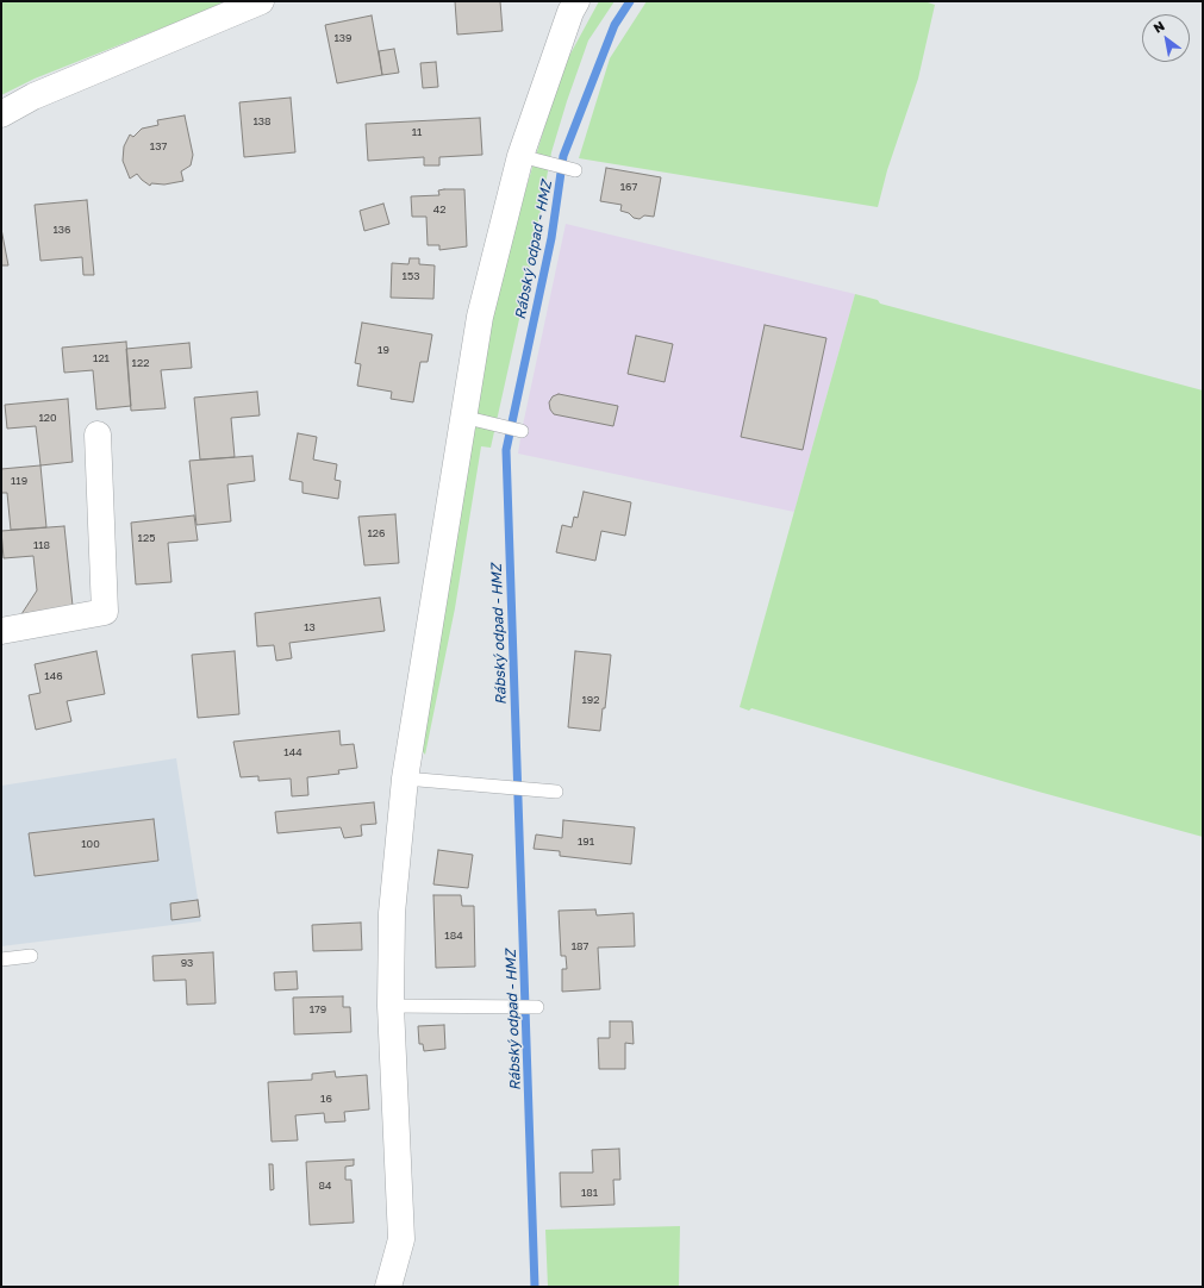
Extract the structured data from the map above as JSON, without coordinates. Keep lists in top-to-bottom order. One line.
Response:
{"water":["Rábský odpad - HMZ"],"house_numbers":["139","138","11","137","167","42","136","153","19","121","122","120","119","126","125","118","13","146","192","144","191","100","184","187","93","179","16","84","181"],"north":"top left"}
